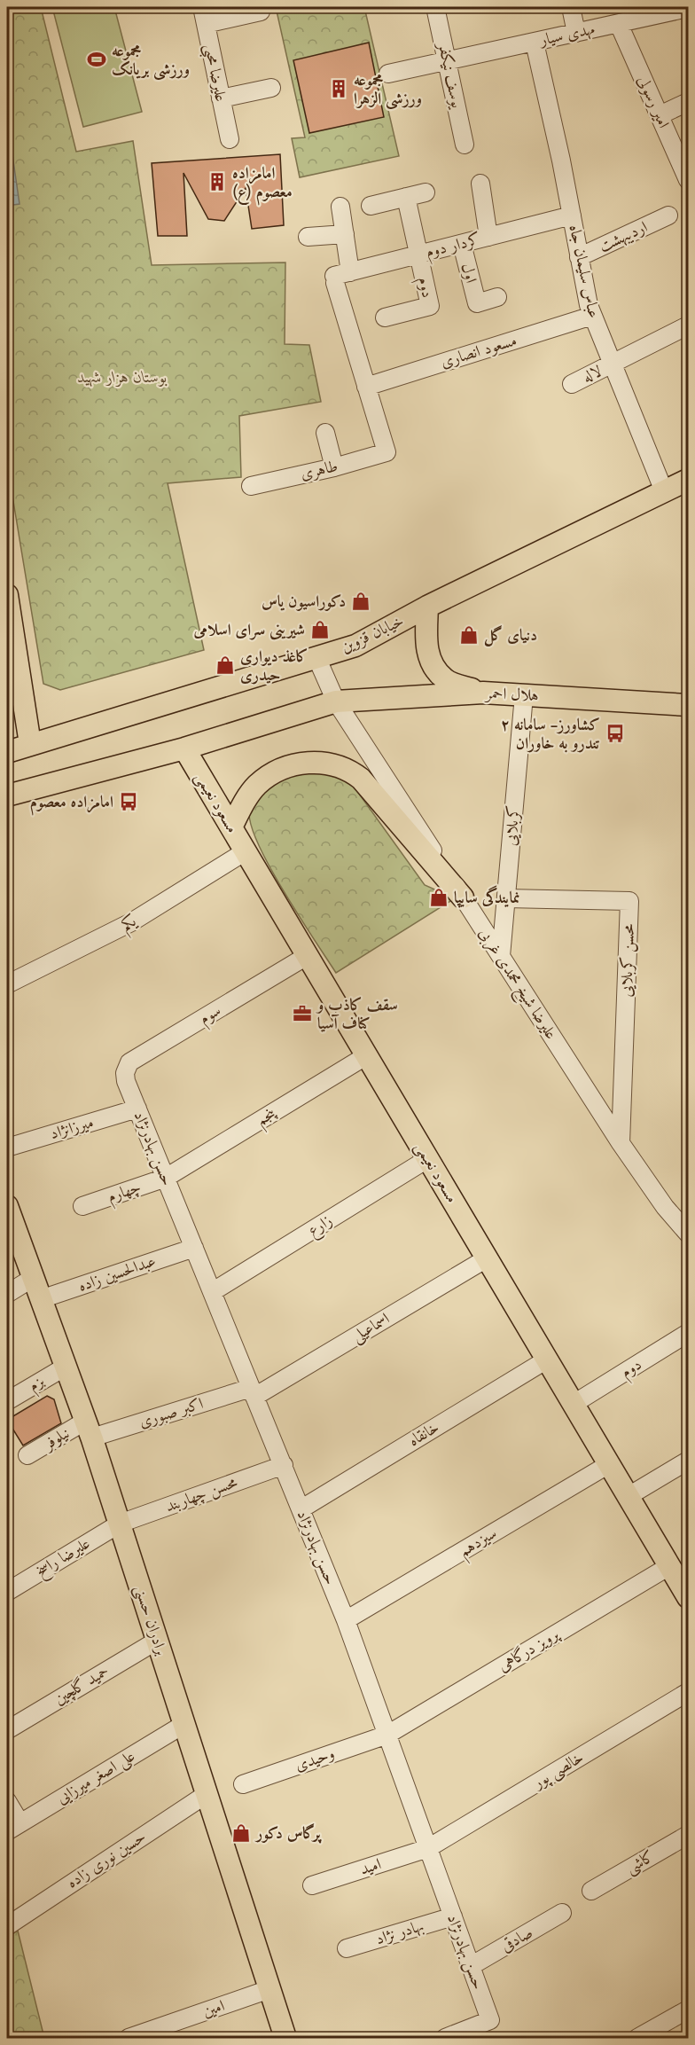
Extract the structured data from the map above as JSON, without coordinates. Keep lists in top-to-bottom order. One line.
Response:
{"streets":{"main road":["خیابان قزوین","هلال احمر","مسعود نعیمی","برادران حسنی"],"street":["مهدی سیار","علیرضا محبی","یوسف نیکفر","امیر رسولی","اردیبهشت","کردار دوم","عباس سلیمان جاه","اول","دوم","مسعود انصاری","لاله","طاهری","کربلایی","یکم","محسن کربلایی","علیرضا شیخ محمدی غربی","سوم","پنجم","ميرزانژاد","حسن بهادرنژاد","چهارم","زارع","عبدالحسین زاده","اسماعیلی","بزم","اکبر صبوری","خانقاه","نیلوفر","محسن چهاربند","سیزدهم","علیرضا راسخ","پرویز درگاهی","حمید گلچین","وحیدی","خالصی پور","علی اصغر میرزایی","حسین نوری زاده","کاشی","امید","بهادر نژاد","صادقی","امین"]},"crossings":[["مهدی سیار","یوسف نیکفر"],["مهدی سیار","امیر رسولی"],["مهدی سیار","عباس سلیمان جاه"],["اردیبهشت","عباس سلیمان جاه"],["کردار دوم","عباس سلیمان جاه"],["کردار دوم","اول"],["کردار دوم","دوم"],["عباس سلیمان جاه","مسعود انصاری"],["عباس سلیمان جاه","لاله"],["عباس سلیمان جاه","خیابان قزوین"],["دوم","مسعود نعیمی"],["مسعود انصاری","طاهری"],["خیابان قزوین","علیرضا شیخ محمدی غربی"],["هلال احمر","کربلایی"],["هلال احمر","علیرضا شیخ محمدی غربی"],["مسعود نعیمی","یکم"],["مسعود نعیمی","سوم"],["مسعود نعیمی","پنجم"],["مسعود نعیمی","زارع"],["مسعود نعیمی","اسماعیلی"],["مسعود نعیمی","خانقاه"],["مسعود نعیمی","سیزدهم"],["مسعود نعیمی","پرویز درگاهی"],["کربلایی","محسن کربلایی"],["کربلایی","علیرضا شیخ محمدی غربی"],["محسن کربلایی","علیرضا شیخ محمدی غربی"],["سوم","حسن بهادرنژاد"],["پنجم","حسن بهادرنژاد"],["پنجم","چهارم"],["ميرزانژاد","حسن بهادرنژاد"],["حسن بهادرنژاد","چهارم"],["حسن بهادرنژاد","زارع"],["حسن بهادرنژاد","عبدالحسین زاده"],["حسن بهادرنژاد","اسماعیلی"],["حسن بهادرنژاد","اکبر صبوری"],["حسن بهادرنژاد","خانقاه"],["حسن بهادرنژاد","محسن چهاربند"],["حسن بهادرنژاد","سیزدهم"],["حسن بهادرنژاد","پرویز درگاهی"],["حسن بهادرنژاد","وحیدی"],["حسن بهادرنژاد","خالصی پور"],["حسن بهادرنژاد","امید"],["حسن بهادرنژاد","بهادر نژاد"],["حسن بهادرنژاد","صادقی"],["عبدالحسین زاده","برادران حسنی"],["اسماعیلی","اکبر صبوری"],["بزم","برادران حسنی"],["اکبر صبوری","نیلوفر"],["اکبر صبوری","برادران حسنی"],["نیلوفر","برادران حسنی"],["محسن چهاربند","علیرضا راسخ"],["محسن چهاربند","برادران حسنی"],["علیرضا راسخ","برادران حسنی"],["برادران حسنی","حمید گلچین"],["برادران حسنی","علی اصغر میرزایی"],["برادران حسنی","حسین نوری زاده"],["برادران حسنی","امین"],["پرویز درگاهی","وحیدی"],["خالصی پور","امید"]],"parks":["بوستان هزار شهید"],"places":{"sports":["مجموعه ورزشی بریانک"],"building":["مجموعه ورزشی الزهرا","امامزاده معصوم (ع)"],"shop":["دکوراسیون یاس","شیرینی سرای اسلامی","دنیای گل","کاغذ دیواری حیدری","نمایندگی سایپا","پرگاس دکور"],"bus stop":["کشاورز- سامانه ۲ تندرو به خاوران","امامزاده معصوم"],"office":["سقف کاذب و کناف آسیا"]}}
